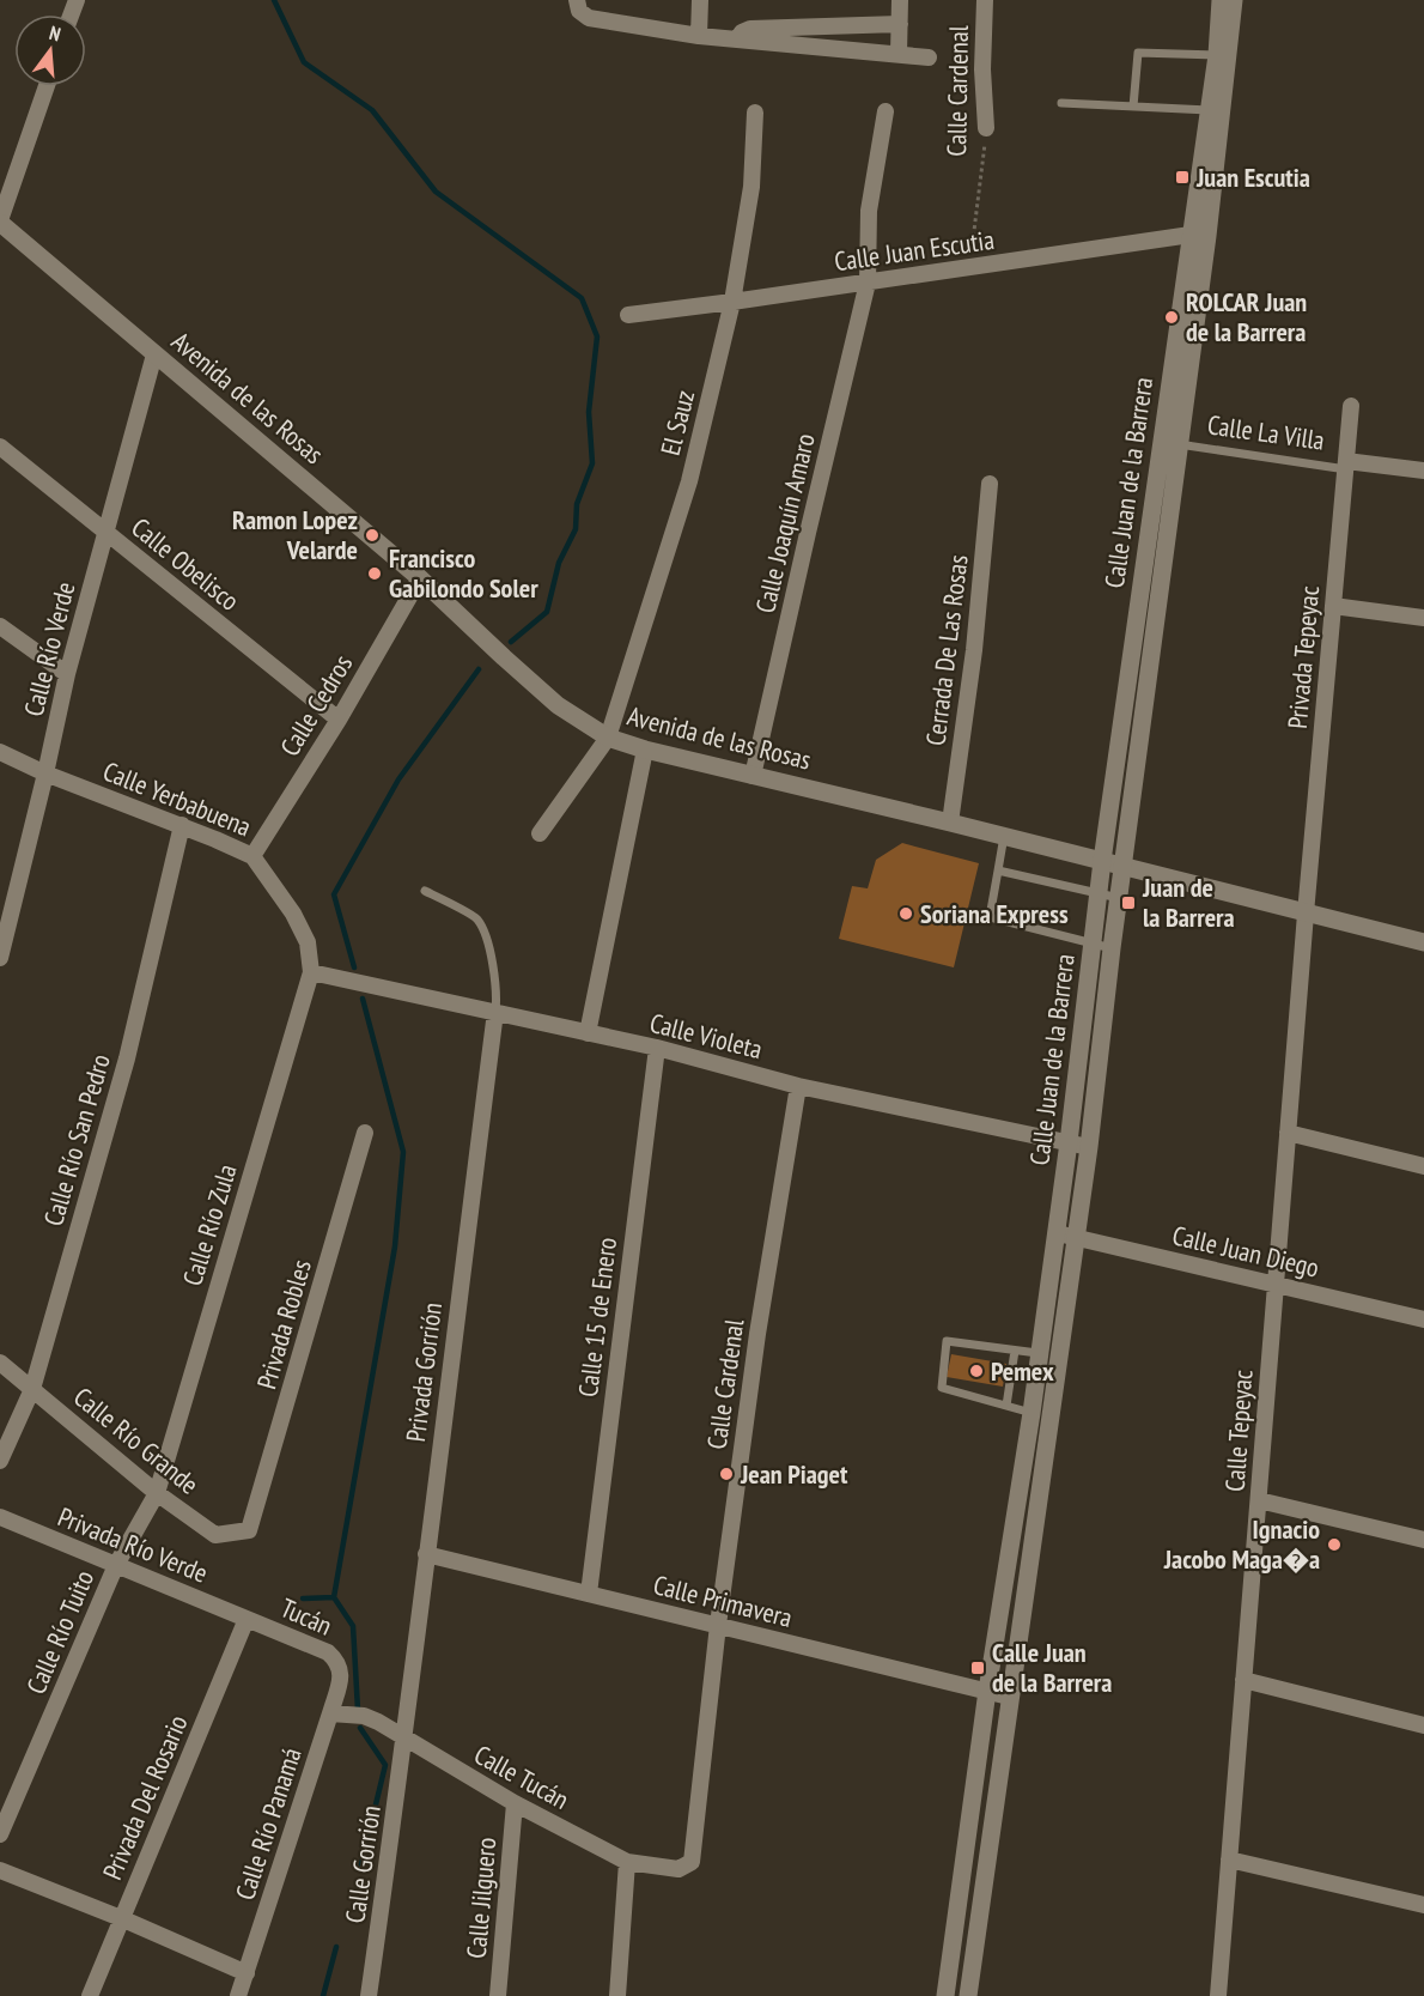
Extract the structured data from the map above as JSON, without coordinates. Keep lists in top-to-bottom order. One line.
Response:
{"streets":{"main road":["Avenida de las Rosas","Calle Juan de la Barrera"],"street":["Calle Cardenal","Calle Juan Escutia","El Sauz","Calle La Villa","Calle Joaquín Amaro","Calle Obelisco","Calle Río Verde","Cerrada De Las Rosas","Privada Tepeyac","Calle Cedros","Calle Yerbabuena","Calle Violeta","Calle Río San Pedro","Calle Río Zula","Calle Juan Diego","Calle 15 de Enero","Privada Robles","Privada Gorrión","Calle Tepeyac","Calle Río Grande","Privada Río Verde","Calle Primavera","Tucán","Calle Río Tuito","Calle Tucán","Privada Del Rosario","Calle Río Panamá","Calle Gorrión","Calle Jilguero"]},"crossings":[["Calle Cardenal","Calle Juan Escutia"],["Calle Cardenal","Calle Violeta"],["Calle Cardenal","Calle Primavera"],["Calle Cardenal","Calle Tucán"],["Calle Juan Escutia","El Sauz"],["Calle Juan Escutia","Calle Juan de la Barrera"],["Calle Juan Escutia","Calle Joaquín Amaro"],["Avenida de las Rosas","El Sauz"],["Avenida de las Rosas","Calle Juan de la Barrera"],["Avenida de las Rosas","Calle Joaquín Amaro"],["Avenida de las Rosas","Calle Río Verde"],["Avenida de las Rosas","Cerrada De Las Rosas"],["Avenida de las Rosas","Privada Tepeyac"],["Avenida de las Rosas","Calle Cedros"],["Avenida de las Rosas","Calle Tepeyac"],["Calle La Villa","Calle Juan de la Barrera"],["Calle La Villa","Privada Tepeyac"],["Calle Juan de la Barrera","Calle Violeta"],["Calle Juan de la Barrera","Calle Juan Diego"],["Calle Juan de la Barrera","Calle Primavera"],["Calle Obelisco","Calle Río Verde"],["Calle Obelisco","Calle Cedros"],["Calle Río Verde","Calle Yerbabuena"],["Privada Tepeyac","Calle Tepeyac"],["Calle Cedros","Calle Yerbabuena"],["Calle Yerbabuena","Calle Violeta"],["Calle Yerbabuena","Calle Río San Pedro"],["Calle Yerbabuena","Calle Río Zula"],["Calle Violeta","Calle Río Zula"],["Calle Violeta","Calle 15 de Enero"],["Calle Violeta","Privada Gorrión"],["Calle Río San Pedro","Calle Río Grande"],["Calle Río Zula","Calle Río Grande"],["Calle Río Zula","Calle Río Tuito"],["Calle Juan Diego","Calle Tepeyac"],["Calle 15 de Enero","Calle Primavera"],["Privada Robles","Calle Río Grande"],["Privada Gorrión","Calle Primavera"],["Privada Gorrión","Calle Tucán"],["Privada Gorrión","Calle Gorrión"],["Calle Río Grande","Calle Río Tuito"],["Privada Río Verde","Tucán"],["Privada Río Verde","Calle Río Tuito"],["Privada Río Verde","Privada Del Rosario"],["Tucán","Privada Del Rosario"],["Tucán","Calle Río Panamá"],["Calle Tucán","Calle Río Panamá"],["Calle Tucán","Calle Gorrión"],["Calle Tucán","Calle Jilguero"]],"places":{"transit":["Juan Escutia","Juan de la Barrera","Calle Juan de la Barrera"],"other":["ROLCAR Juan de la Barrera","Ramon Lopez Velarde","Francisco Gabilondo Soler","Soriana Express","Pemex","Jean Piaget","Ignacio Jacobo Maga�a"]},"north":"top"}
